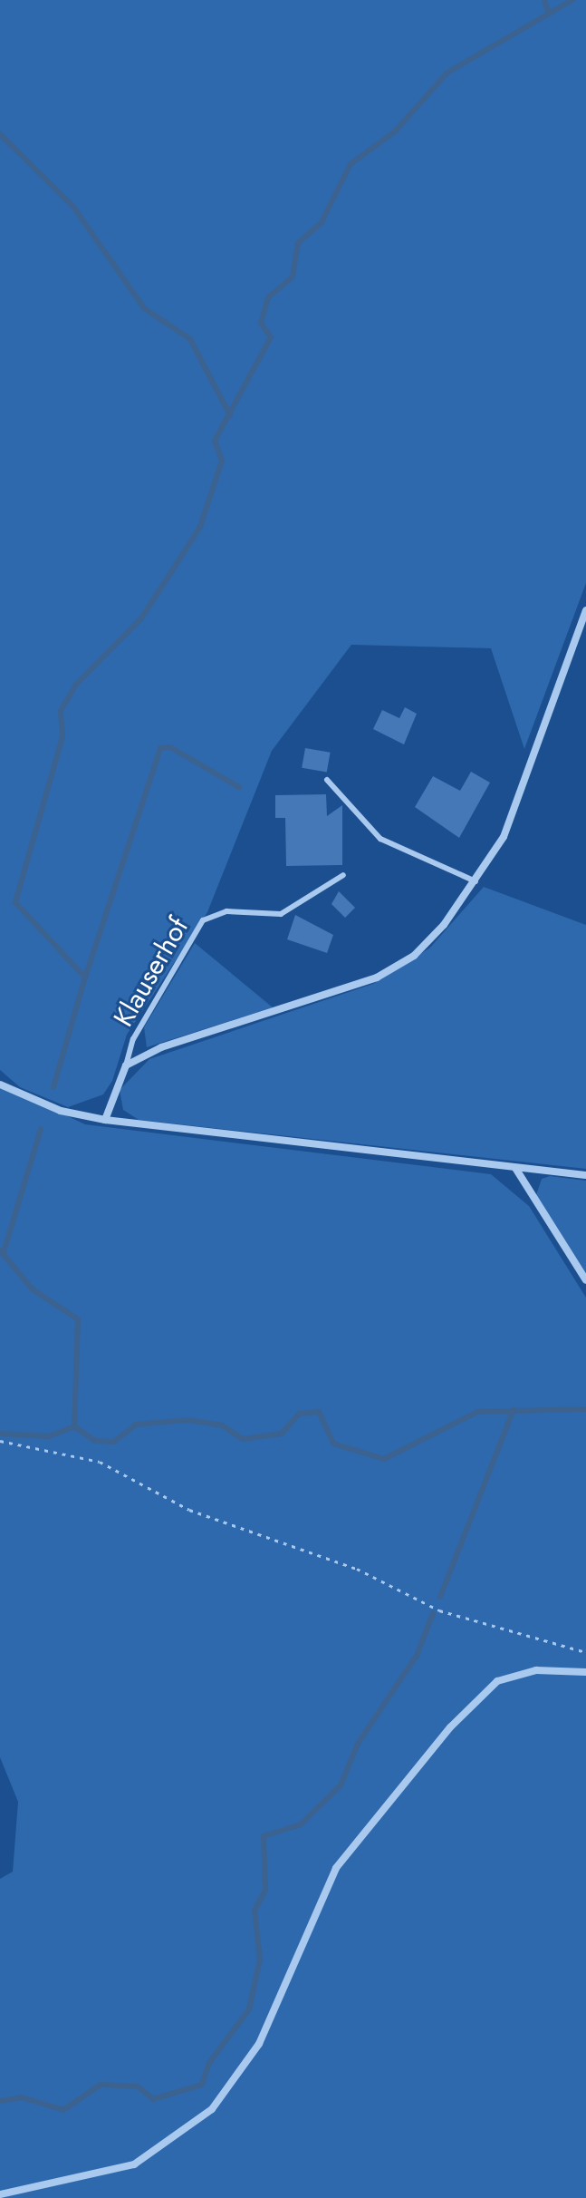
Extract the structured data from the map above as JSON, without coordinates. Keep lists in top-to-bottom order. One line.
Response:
{"streets":{"lane":["Klauserhof"]}}
